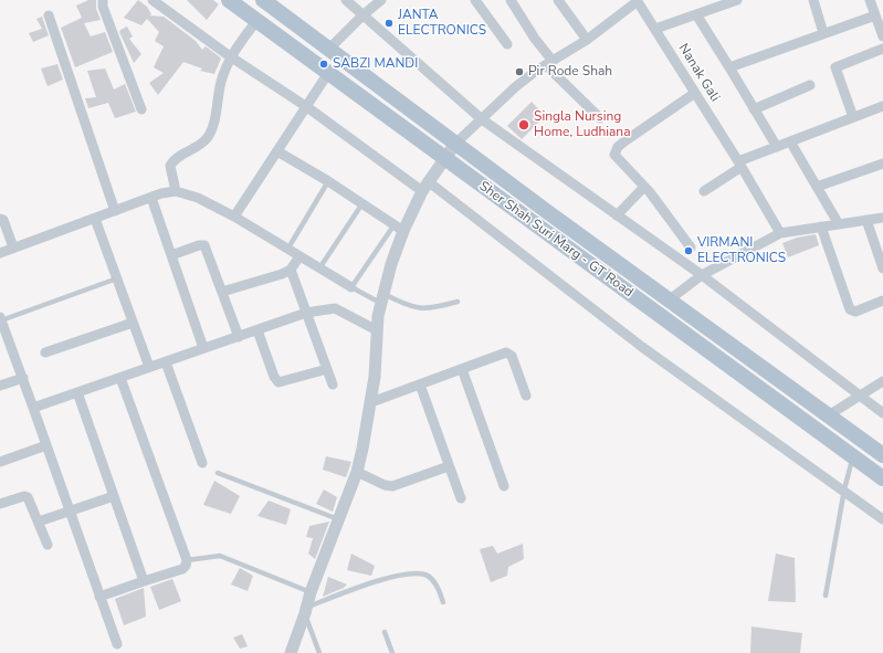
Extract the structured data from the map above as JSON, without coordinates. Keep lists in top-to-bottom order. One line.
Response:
{"streets":{"main road":["Sher Shah Suri Marg - GT Road"],"street":["Nanak Gali"]},"places":["JANTA ELECTRONICS","SABZI MANDI","Pir Rode Shah","Singla Nursing Home, Ludhiana","VIRMANI ELECTRONICS"]}
